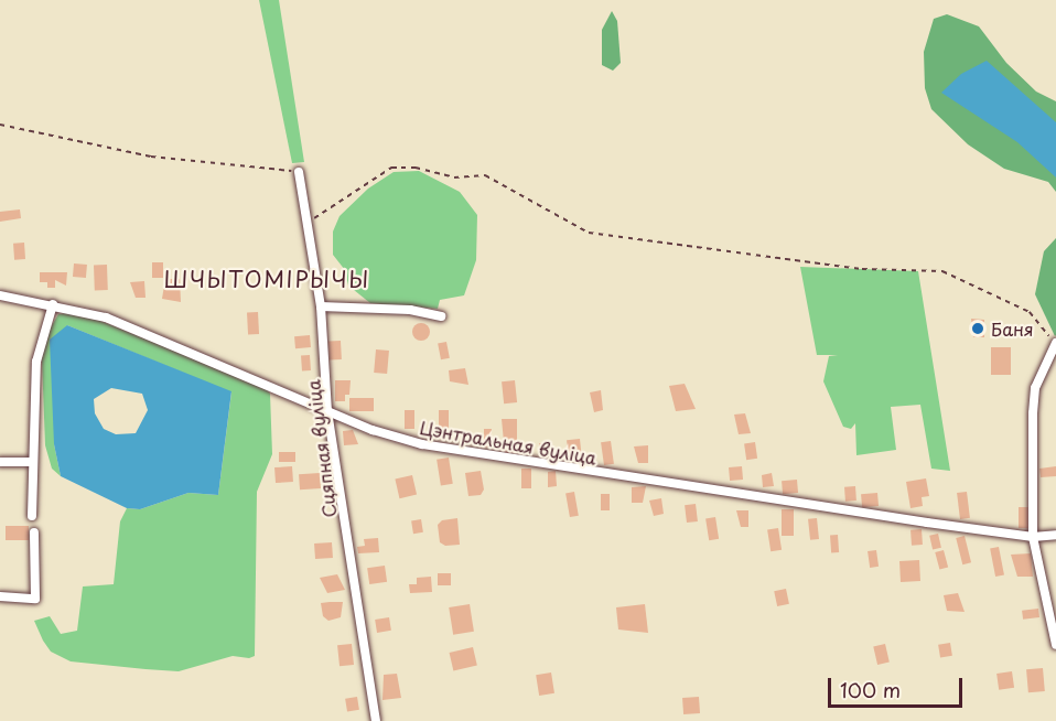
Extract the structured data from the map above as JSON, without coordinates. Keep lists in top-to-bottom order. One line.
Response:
{"streets":{"street":["Цэнтральная вуліца","Сцяпная вуліца"]},"crossings":[["Цэнтральная вуліца","Сцяпная вуліца"]],"districts":["ШЧЫТОМІРЫЧЫ"],"places":["Баня"],"scale_bar":"100 m"}
